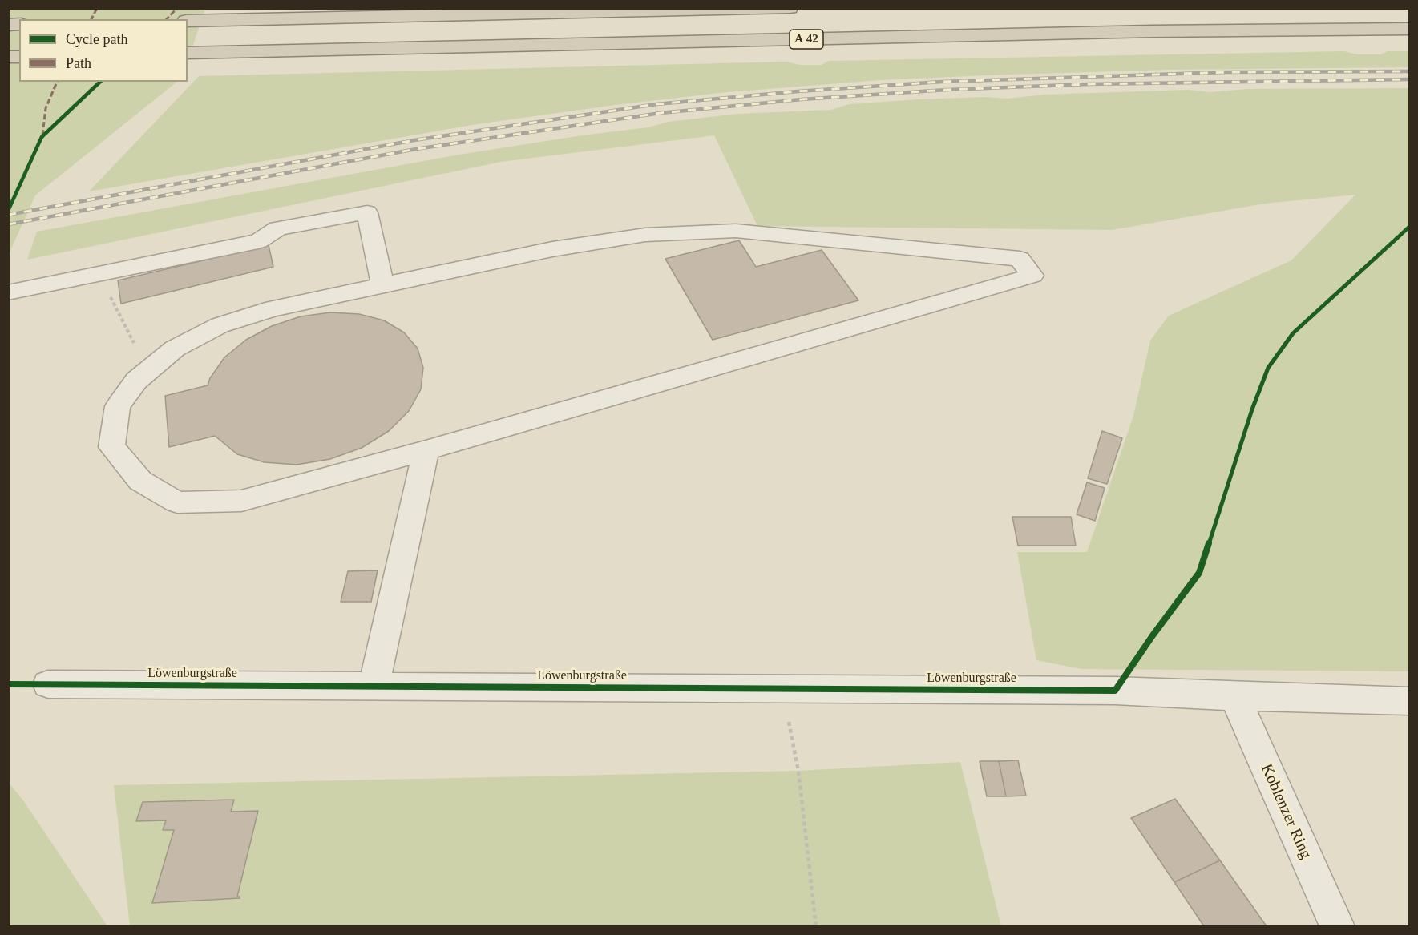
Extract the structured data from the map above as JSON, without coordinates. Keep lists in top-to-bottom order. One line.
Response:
{"streets":{"highway":["A 42"],"street":["Löwenburgstraße","Koblenzer Ring"]},"crossings":[["Löwenburgstraße","Koblenzer Ring"]],"legend":["Cycle path","Path"]}
